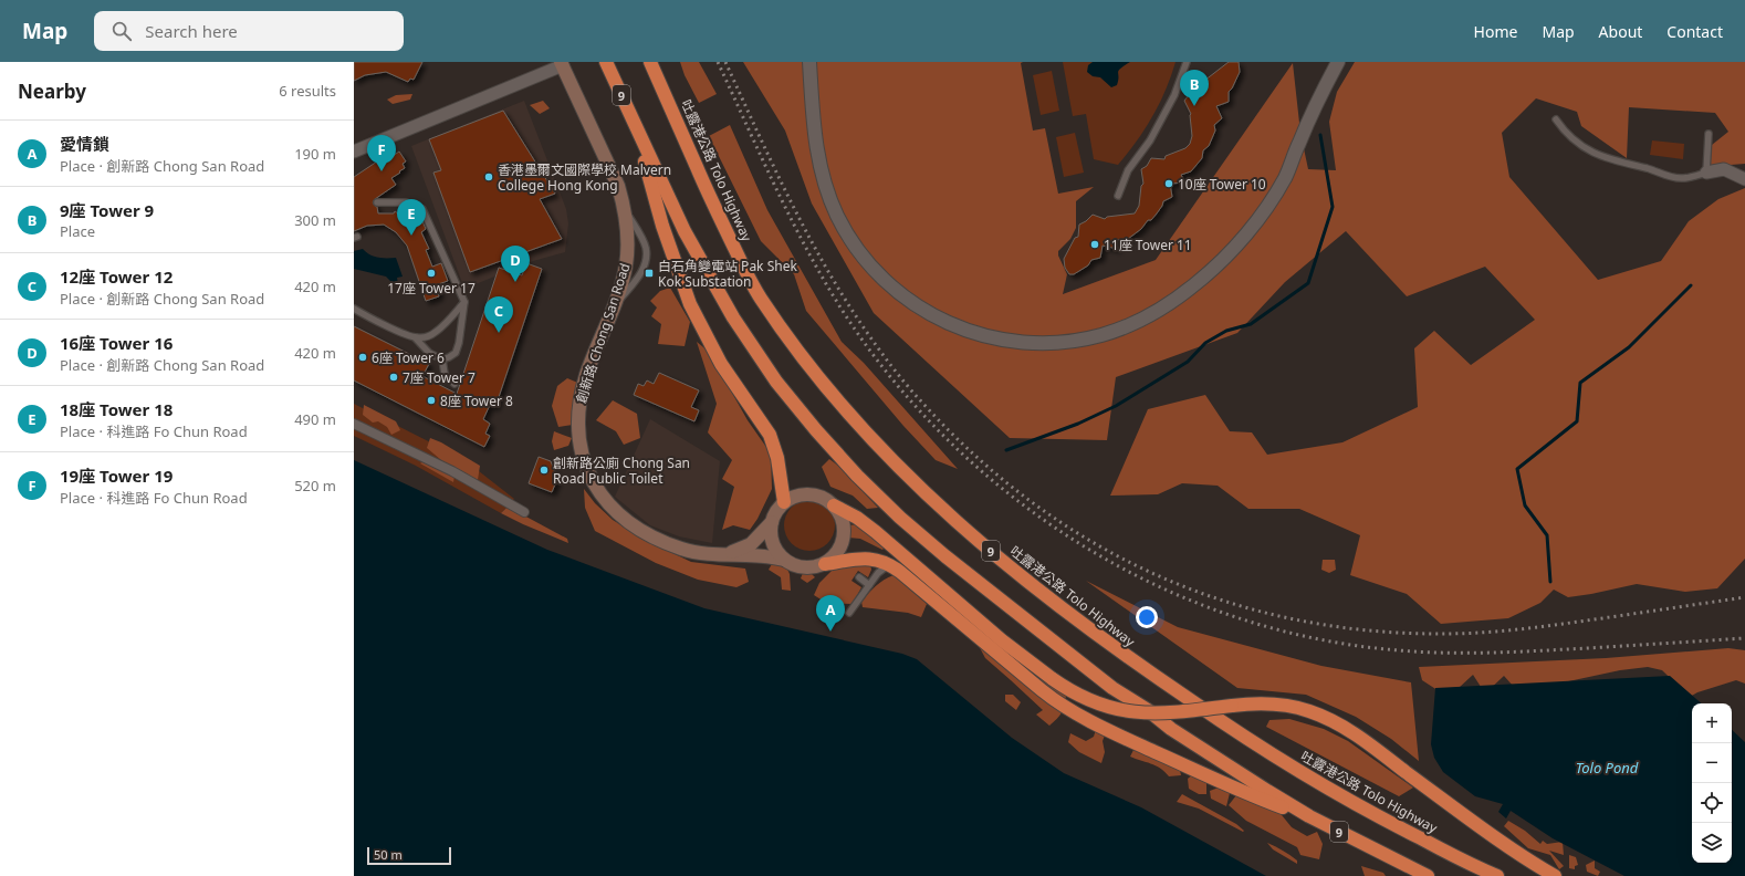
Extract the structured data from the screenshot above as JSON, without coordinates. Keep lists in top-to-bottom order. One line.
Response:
{"streets":{"highway":["9","吐露港公路 Tolo Highway"],"main road":["創新路 Chong San Road"]},"water":["Tolo Pond"],"places":{"other":["香港墨爾文國際學校 Malvern College Hong Kong","10座 Tower 10","11座 Tower 11","17座 Tower 17","6座 Tower 6","7座 Tower 7","8座 Tower 8","創新路公廁 Chong San Road Public Toilet"],"transit":["白石角變電站 Pak Shek Kok Substation"]},"scale_bar":"50 m","page":{"header":"Map","search":"Search here","nav":["Home","Map","About","Contact"],"heading":["Nearby","6 results"],"pins":["B","F","E","D","C","A"],"list":[{"mark":"A","name":"愛情鎖","note":"Place · 創新路 Chong San Road","value":"190 m"},{"mark":"B","name":"9座 Tower 9","note":"Place","value":"300 m"},{"mark":"C","name":"12座 Tower 12","note":"Place · 創新路 Chong San Road","value":"420 m"},{"mark":"D","name":"16座 Tower 16","note":"Place · 創新路 Chong San Road","value":"420 m"},{"mark":"E","name":"18座 Tower 18","note":"Place · 科進路 Fo Chun Road","value":"490 m"},{"mark":"F","name":"19座 Tower 19","note":"Place · 科進路 Fo Chun Road","value":"520 m"}],"map_buttons":["+","−"],"scale":"50 m"}}
